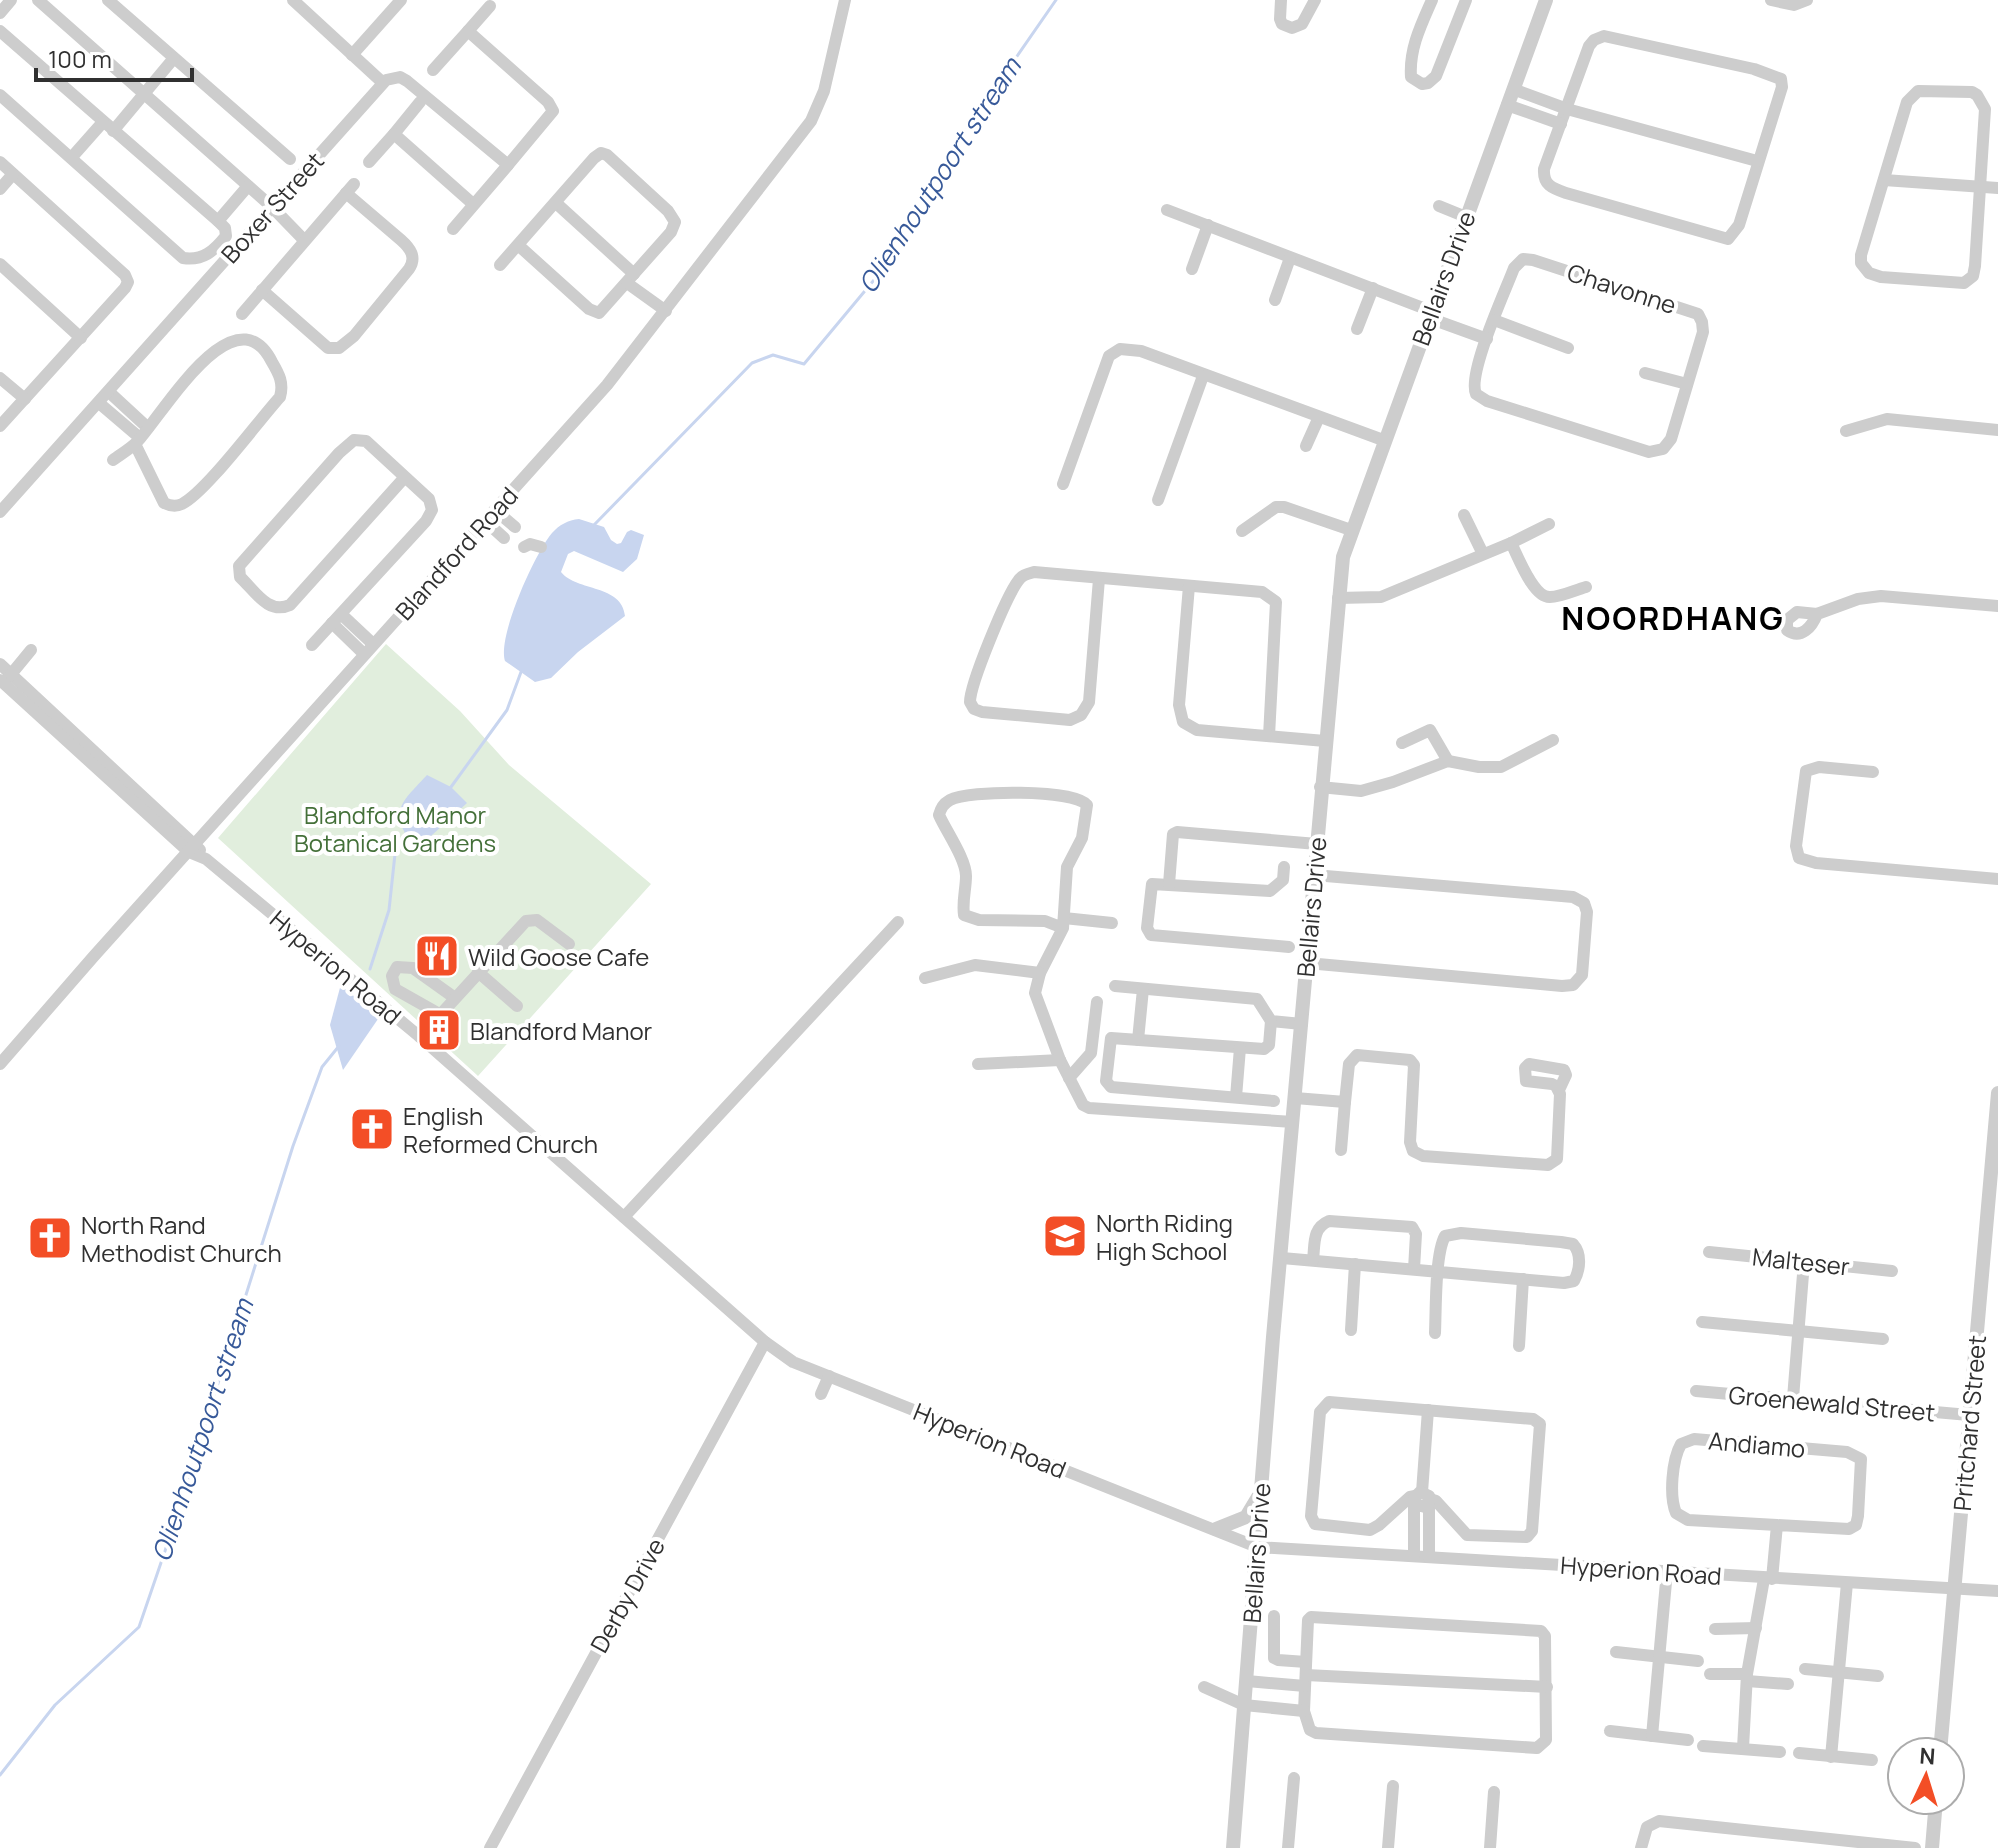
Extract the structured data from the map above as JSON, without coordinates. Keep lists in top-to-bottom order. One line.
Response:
{"streets":{"street":["Boxer Street","Bellairs Drive","Chavonne","Blandford Road","Hyperion Road","Malteser","Groenewald Street","Pritchard Street","Andiamo","Derby Drive"]},"crossings":[["Bellairs Drive","Hyperion Road"],["Blandford Road","Hyperion Road"],["Hyperion Road","Pritchard Street"],["Hyperion Road","Derby Drive"],["Groenewald Street","Pritchard Street"]],"districts":["NOORDHANG"],"water":["Olienhoutpoort stream"],"parks":["Blandford Manor Botanical Gardens"],"places":{"restaurant":["Wild Goose Cafe"],"building":["Blandford Manor"],"church":["English Reformed Church","North Rand Methodist Church"],"school or university":["North Riding High School"]},"scale_bar":"100 m","north":"top"}
